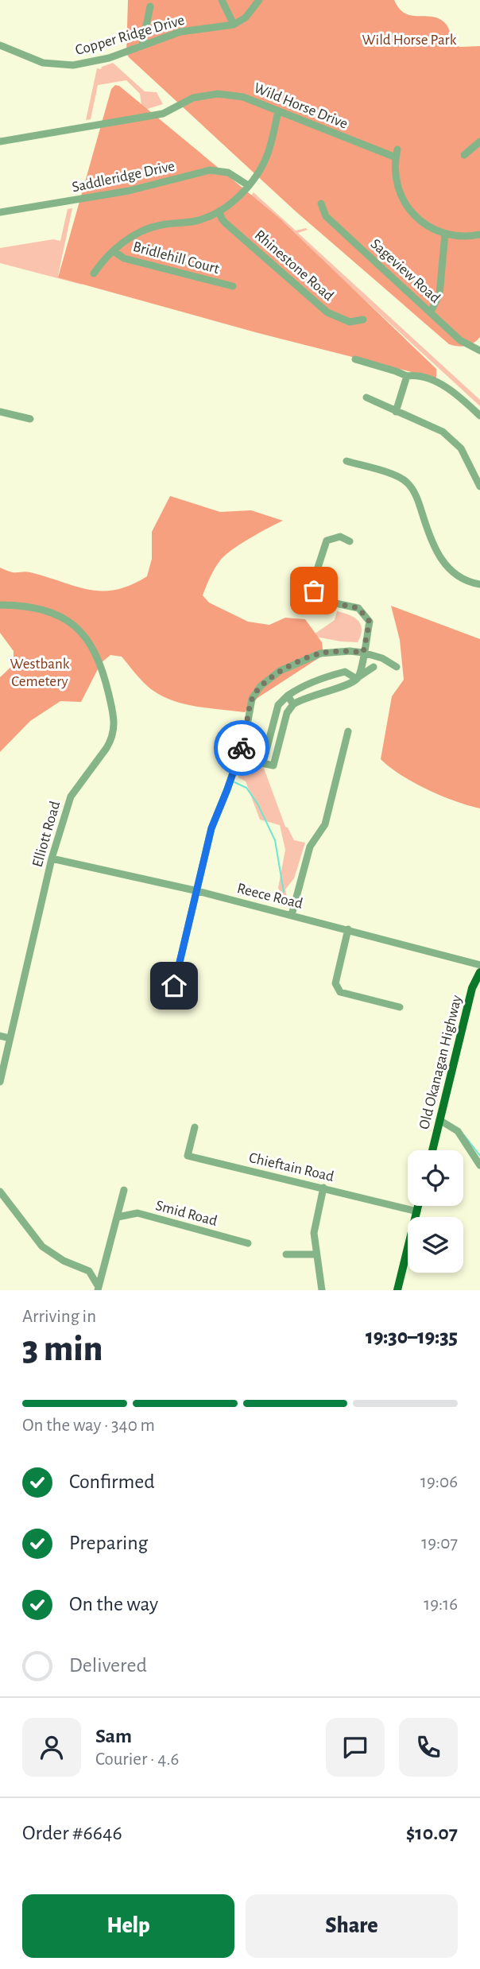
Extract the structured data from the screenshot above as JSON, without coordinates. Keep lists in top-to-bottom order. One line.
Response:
{"streets":{"main road":["Old Okanagan Highway"],"street":["Copper Ridge Drive","Wild Horse Drive","Saddleridge Drive","Bridlehill Court","Rhinestone Road","Sageview Road","Elliott Road","Reece Road","Chieftain Road","Smid Road"]},"crossings":[["Elliott Road","Reece Road"]],"parks":["Wild Horse Park","Westbank Cemetery"],"page":{"heading":["3 min","Arriving in","19:30–19:35"],"panel":["Sam","Courier · 4.6","Order #6646","$10.07"],"bar":"On the way · 340 m","list":[["Confirmed","19:06"],["Preparing","19:07"],["On the way","19:16"],"Delivered"],"buttons":["Help","Share"]}}
